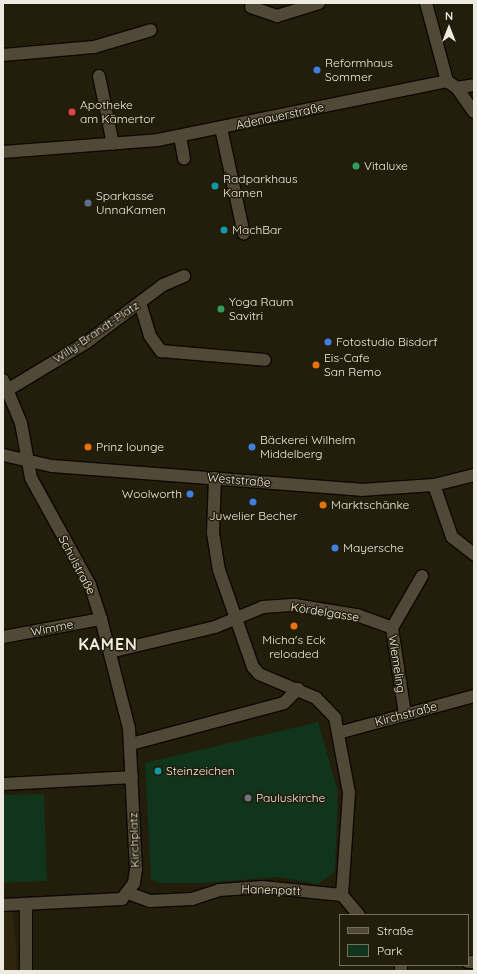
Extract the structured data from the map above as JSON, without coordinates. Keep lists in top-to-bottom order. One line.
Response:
{"streets":{"street":["Adenauerstraße","Willy-Brandt-Platz","Weststraße","Schulstraße","Kördelgasse","Wimme","Wiemeling","Kirchstraße","Kirchplatz","Hanenpatt"]},"crossings":[["Willy-Brandt-Platz","Schulstraße"],["Weststraße","Schulstraße"],["Schulstraße","Kördelgasse"],["Schulstraße","Wimme"],["Schulstraße","Kirchplatz"],["Kördelgasse","Wiemeling"],["Wiemeling","Kirchstraße"],["Kirchplatz","Hanenpatt"]],"districts":["KAMEN"],"places":["Reformhaus Sommer","Apotheke am Kämertor","Vitaluxe","Radparkhaus Kamen","Sparkasse UnnaKamen","MachBar","Yoga Raum Savitri","Fotostudio Bisdorf","Eis-Cafe San Remo","Prinz lounge","Bäckerei Wilhelm Middelberg","Woolworth","Juwelier Becher","Marktschänke","Mayersche","Micha's Eck reloaded","Steinzeichen","Pauluskirche"],"legend":["Straße","Park"],"north":"top"}
